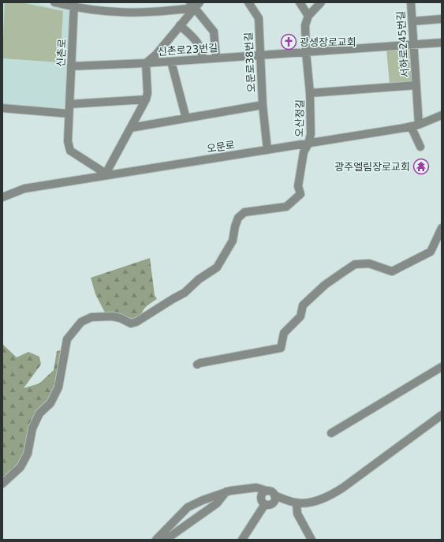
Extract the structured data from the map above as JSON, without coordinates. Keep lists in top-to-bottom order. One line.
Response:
{"streets":{"street":["서하로245번길","신촌로23번길","신촌로","오문로38번길","오산정길","오문로"]},"crossings":[["서하로245번길","신촌로23번길"],["서하로245번길","오산정길"],["서하로245번길","오문로"],["신촌로23번길","신촌로"],["신촌로23번길","오문로38번길"],["신촌로23번길","오산정길"],["신촌로","오문로"],["오문로38번길","오문로"],["오산정길","오문로"]],"places":{"church":["광생장로교회"],"temple":["광주엘림장로교회"]}}
